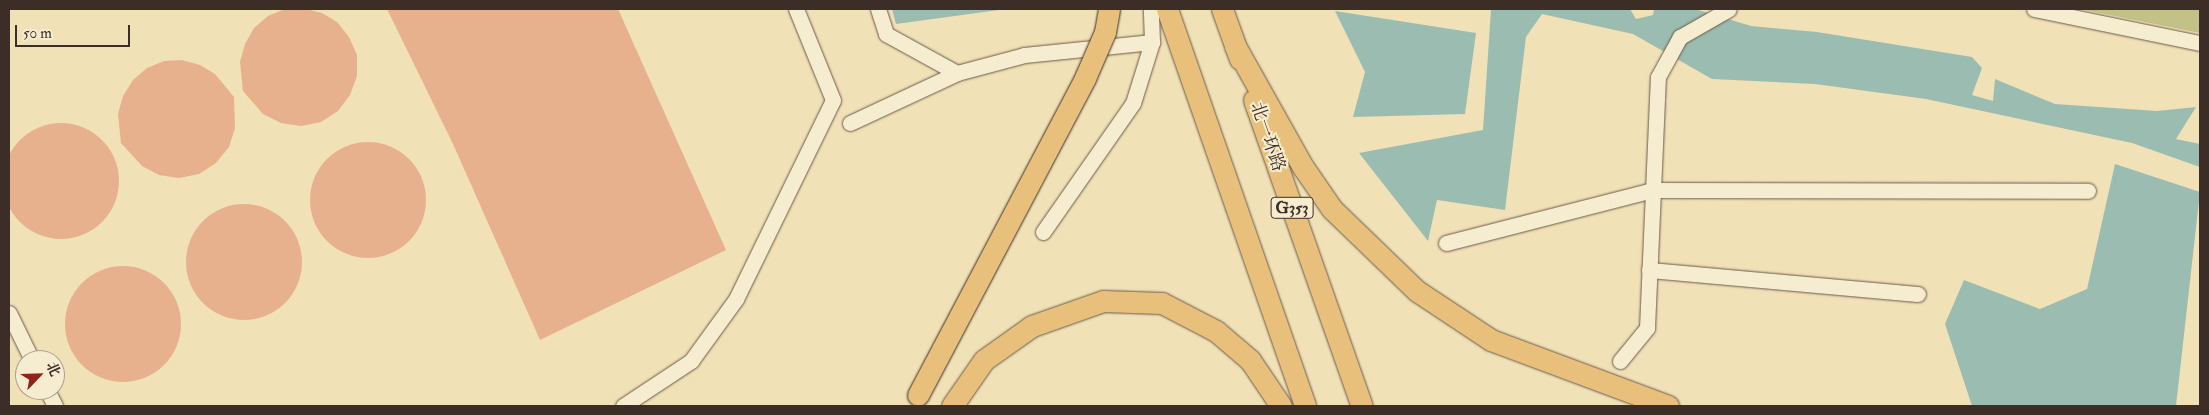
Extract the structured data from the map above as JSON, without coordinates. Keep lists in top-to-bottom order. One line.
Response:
{"streets":{"highway":["北一环路","G353"]},"scale_bar":"50 m","north":"top right"}
